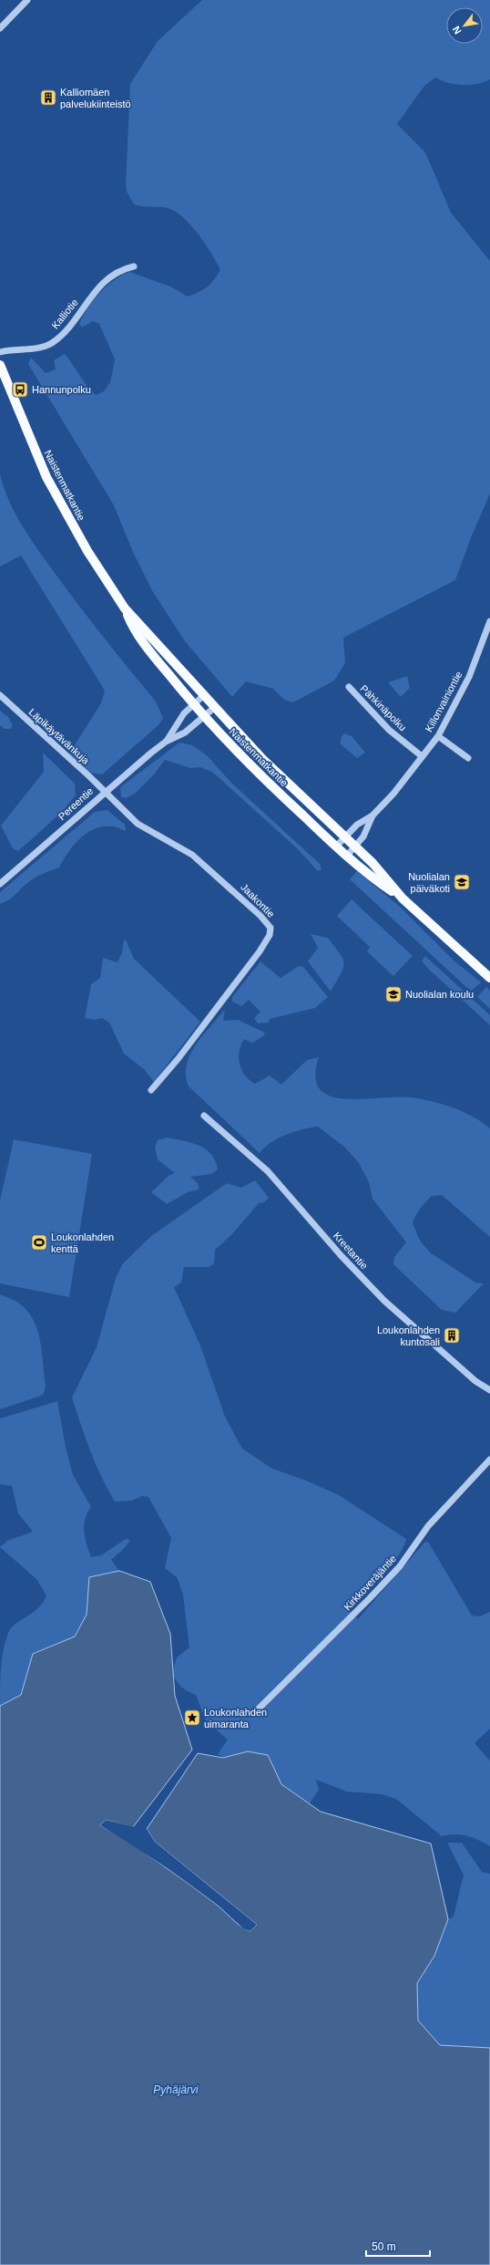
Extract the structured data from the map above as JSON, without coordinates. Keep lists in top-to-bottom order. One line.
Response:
{"streets":{"main road":["Naistenmatkantie"],"street":["Kalliotie","Killonvainiontie","Pähkinäpolku","Läpikäytävänkuja","Pereentie","Jaakontie","Kreetantie","Kirkkoveräjäntie"]},"crossings":[["Naistenmatkantie","Killonvainiontie"],["Naistenmatkantie","Pereentie"],["Killonvainiontie","Pähkinäpolku"],["Läpikäytävänkuja","Pereentie"],["Läpikäytävänkuja","Jaakontie"],["Pereentie","Jaakontie"]],"water":["Pyhäjärvi"],"places":{"building":["Kalliomäen palvelukiinteistö","Loukonlahden kuntosali"],"bus stop":["Hannunpolku"],"school or university":["Nuolialan päiväkoti","Nuolialan koulu"],"sports":["Loukonlahden kenttä"],"place":["Loukonlahden uimaranta"]},"scale_bar":"50 m","north":"bottom left"}
